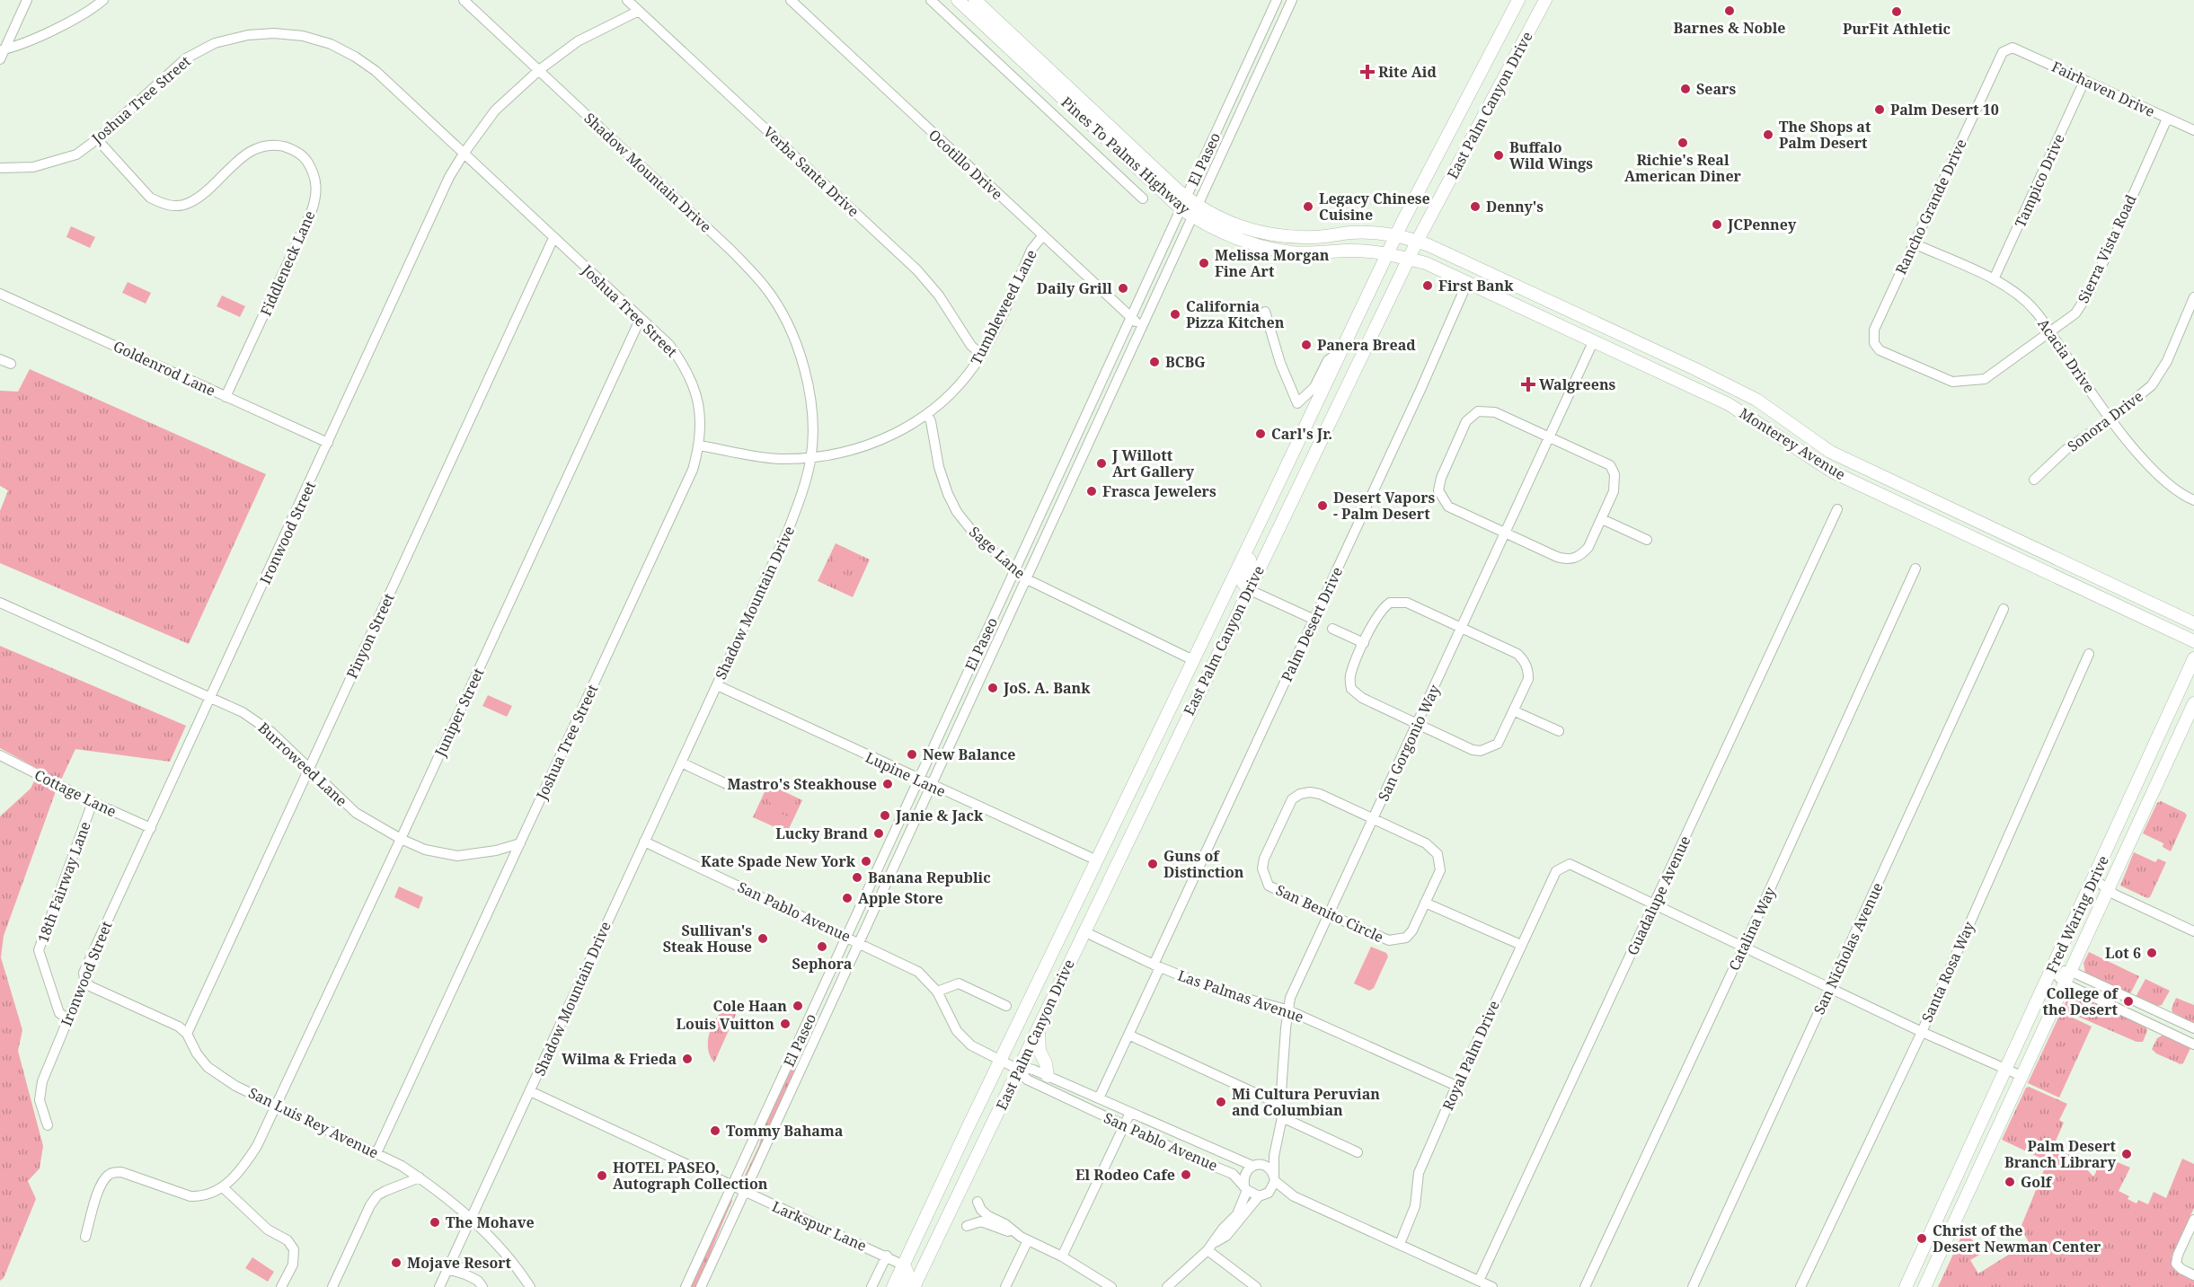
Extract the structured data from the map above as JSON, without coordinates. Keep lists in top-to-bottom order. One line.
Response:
{"streets":{"main road":["East Palm Canyon Drive","Pines To Palms Highway","Monterey Avenue","Fred Waring Drive"],"street":["Fairhaven Drive","Joshua Tree Street","El Paseo","Ocotillo Drive","Verba Santa Drive","Shadow Mountain Drive","Tampico Drive","Rancho Grande Drive","Sierra Vista Road","Fiddleneck Lane","Tumbleweed Lane","Acacia Drive","Goldenrod Lane","Sonora Drive","Ironwood Street","Sage Lane","Palm Desert Drive","Pinyon Street","Juniper Street","San Gorgonio Way","Burroweed Lane","Lupine Lane","Cottage Lane","18th Fairway Lane","Guadalupe Avenue","San Pablo Avenue","San Benito Circle","Catalina Way","San Nicholas Avenue","Santa Rosa Way","Las Palmas Avenue","Royal Palm Drive","San Luis Rey Avenue","Larkspur Lane"]},"crossings":[["Fairhaven Drive","Tampico Drive"],["Fairhaven Drive","Rancho Grande Drive"],["Fairhaven Drive","Sierra Vista Road"],["Joshua Tree Street","Fiddleneck Lane"],["Joshua Tree Street","Tumbleweed Lane"],["Joshua Tree Street","Ironwood Street"],["Joshua Tree Street","Pinyon Street"],["Joshua Tree Street","Juniper Street"],["Joshua Tree Street","Burroweed Lane"],["Joshua Tree Street","San Luis Rey Avenue"],["East Palm Canyon Drive","Pines To Palms Highway"],["East Palm Canyon Drive","Monterey Avenue"],["East Palm Canyon Drive","Sage Lane"],["East Palm Canyon Drive","Lupine Lane"],["East Palm Canyon Drive","San Pablo Avenue"],["East Palm Canyon Drive","Las Palmas Avenue"],["East Palm Canyon Drive","Larkspur Lane"],["Pines To Palms Highway","El Paseo"],["Pines To Palms Highway","Monterey Avenue"],["El Paseo","Ocotillo Drive"],["El Paseo","Sage Lane"],["El Paseo","Lupine Lane"],["El Paseo","San Pablo Avenue"],["El Paseo","Larkspur Lane"],["Ocotillo Drive","Tumbleweed Lane"],["Verba Santa Drive","Tumbleweed Lane"],["Verba Santa Drive","Ironwood Street"],["Shadow Mountain Drive","Tumbleweed Lane"],["Shadow Mountain Drive","Ironwood Street"],["Shadow Mountain Drive","Lupine Lane"],["Shadow Mountain Drive","San Pablo Avenue"],["Shadow Mountain Drive","San Luis Rey Avenue"],["Shadow Mountain Drive","Larkspur Lane"],["Tampico Drive","Acacia Drive"],["Rancho Grande Drive","Sierra Vista Road"],["Rancho Grande Drive","Acacia Drive"],["Sierra Vista Road","Acacia Drive"],["Fiddleneck Lane","Goldenrod Lane"],["Tumbleweed Lane","Sage Lane"],["Acacia Drive","Sonora Drive"],["Goldenrod Lane","Ironwood Street"],["Monterey Avenue","Palm Desert Drive"],["Monterey Avenue","San Gorgonio Way"],["Ironwood Street","Burroweed Lane"],["Ironwood Street","Cottage Lane"],["Ironwood Street","18th Fairway Lane"],["Ironwood Street","San Luis Rey Avenue"],["Palm Desert Drive","San Pablo Avenue"],["Palm Desert Drive","Las Palmas Avenue"],["Pinyon Street","Burroweed Lane"],["Pinyon Street","San Luis Rey Avenue"],["Juniper Street","Burroweed Lane"],["Juniper Street","San Luis Rey Avenue"],["San Gorgonio Way","San Pablo Avenue"],["San Gorgonio Way","San Benito Circle"],["San Gorgonio Way","Las Palmas Avenue"],["Cottage Lane","18th Fairway Lane"],["Guadalupe Avenue","San Pablo Avenue"],["Guadalupe Avenue","Royal Palm Drive"],["San Pablo Avenue","Royal Palm Drive"],["Las Palmas Avenue","Royal Palm Drive"]],"places":{"other":["Barnes & Noble","PurFit Athletic","Sears","Palm Desert 10","The Shops at Palm Desert","Richie's Real American Diner","Buffalo Wild Wings","Legacy Chinese Cuisine","Denny's","JCPenney","Melissa Morgan Fine Art","First Bank","Daily Grill","California Pizza Kitchen","Panera Bread","BCBG","Carl's Jr.","J Willott Art Gallery","Frasca Jewelers","Desert Vapors - Palm Desert","JoS. A. Bank","New Balance","Mastro's Steakhouse","Janie & Jack","Lucky Brand","Kate Spade New York","Guns of Distinction","Banana Republic","Apple Store","Sullivan's Steak House","Sephora","Lot 6","College of the Desert","Cole Haan","Louis Vuitton","Wilma & Frieda","Mi Cultura Peruvian and Columbian","Tommy Bahama","Palm Desert Branch Library","El Rodeo Cafe","HOTEL PASEO, Autograph Collection","Golf","The Mohave","Christ of the Desert Newman Center","Mojave Resort"],"health":["Rite Aid","Walgreens"]}}
